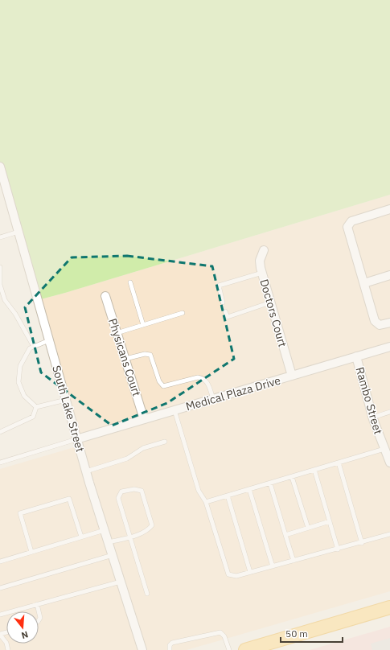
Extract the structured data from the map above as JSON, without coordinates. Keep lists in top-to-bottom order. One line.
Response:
{"streets":{"street":["Doctors Court","Physicans Court","Medical Plaza Drive","Rambo Street","South Lake Street"]},"crossings":[["Doctors Court","Medical Plaza Drive"],["Physicans Court","Medical Plaza Drive"],["Medical Plaza Drive","Rambo Street"],["Medical Plaza Drive","South Lake Street"]],"scale_bar":"50 m","north":"bottom"}
